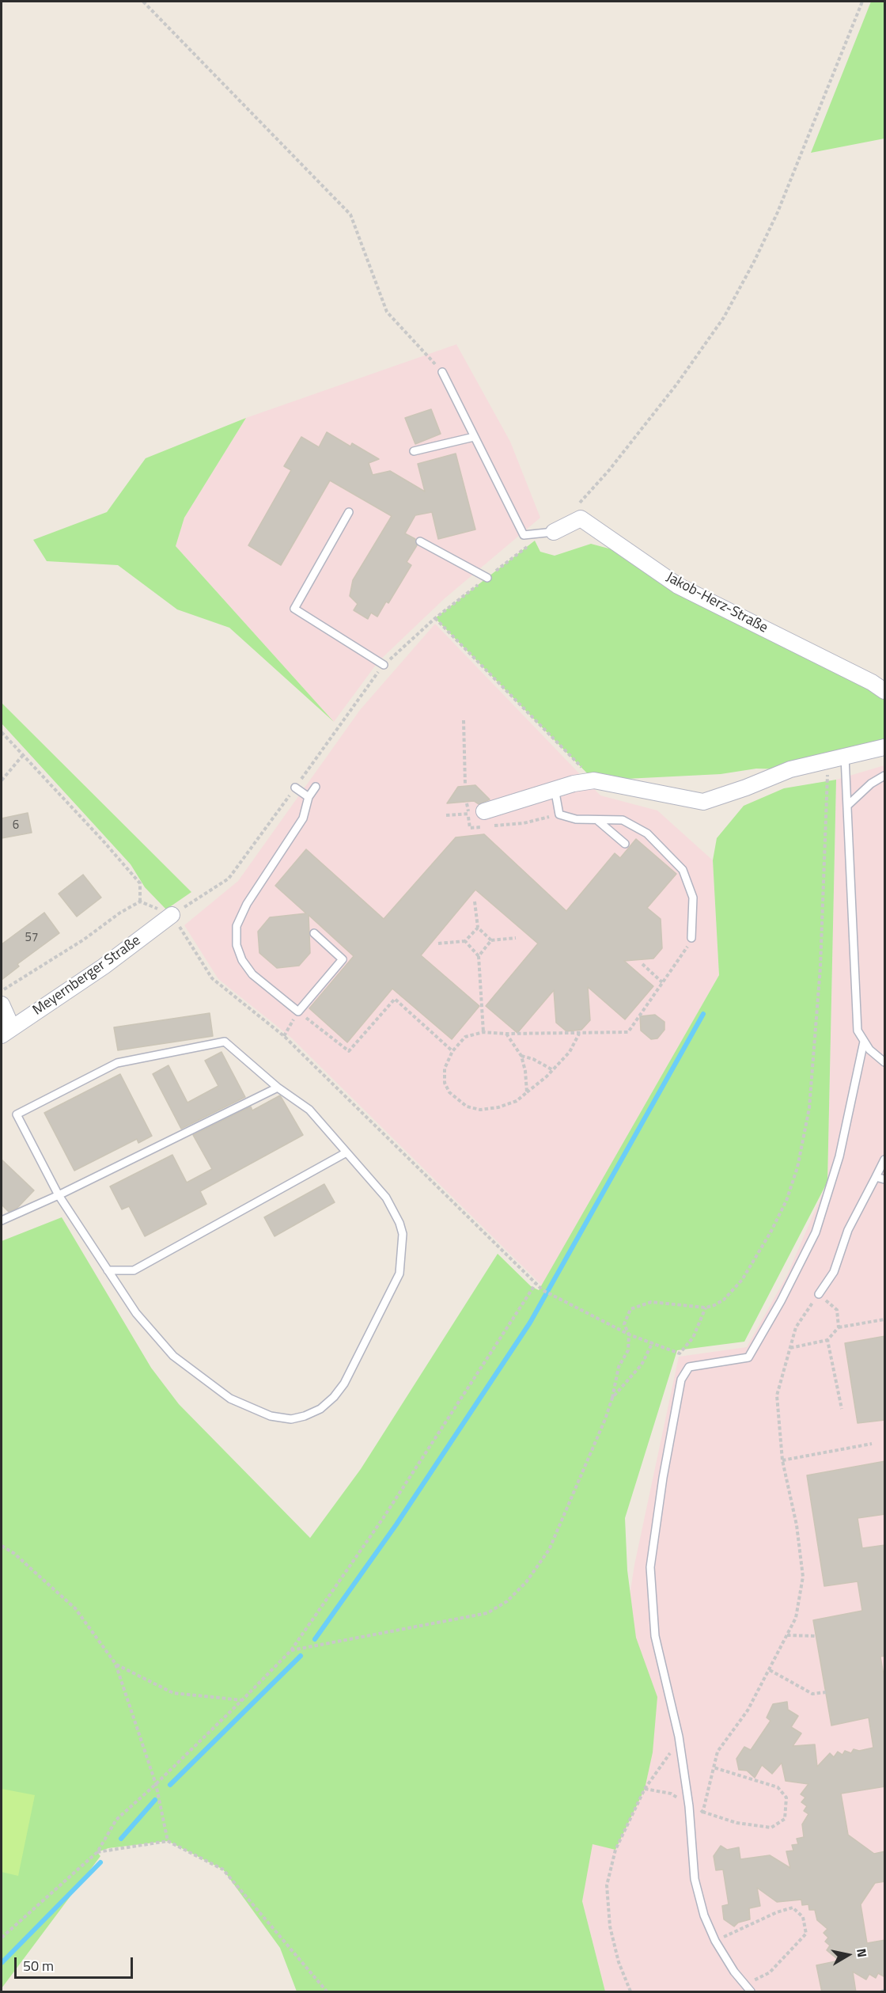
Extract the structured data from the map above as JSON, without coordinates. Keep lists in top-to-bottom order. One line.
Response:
{"streets":{"street":["Jakob-Herz-Straße","Meyernberger Straße"]},"house_numbers":["6","57"],"scale_bar":"50 m","north":"right"}
